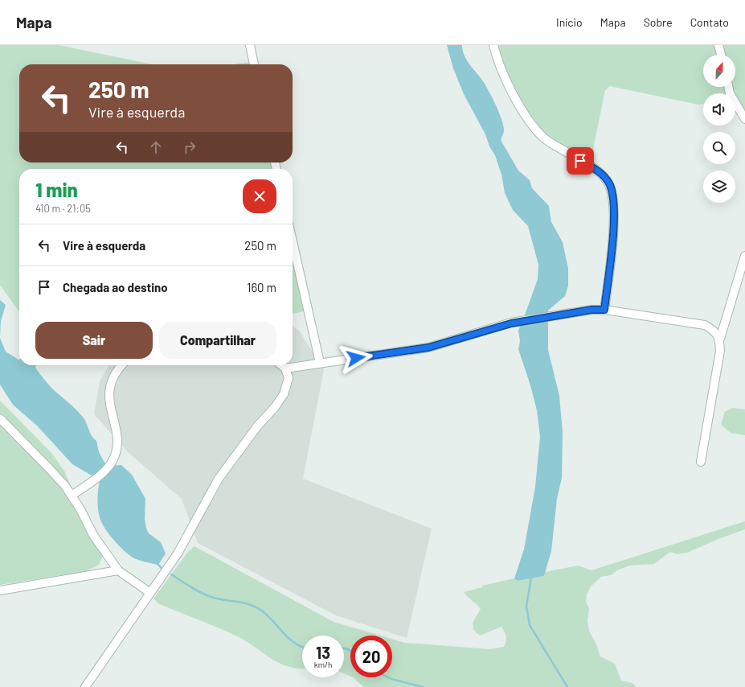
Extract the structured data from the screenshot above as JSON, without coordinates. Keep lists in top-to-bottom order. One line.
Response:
{"north":"top","page":{"header":"Mapa","nav":["Início","Mapa","Sobre","Contato"],"turn":["250 m","Vire à esquerda"],"heading":["1 min","410 m · 21:05"],"list":[{"name":"Vire à esquerda","value":"250 m"},{"name":"Chegada ao destino","value":"160 m"}],"buttons":["Sair","Compartilhar"],"speed":"13 km/h","limit":"20"}}
